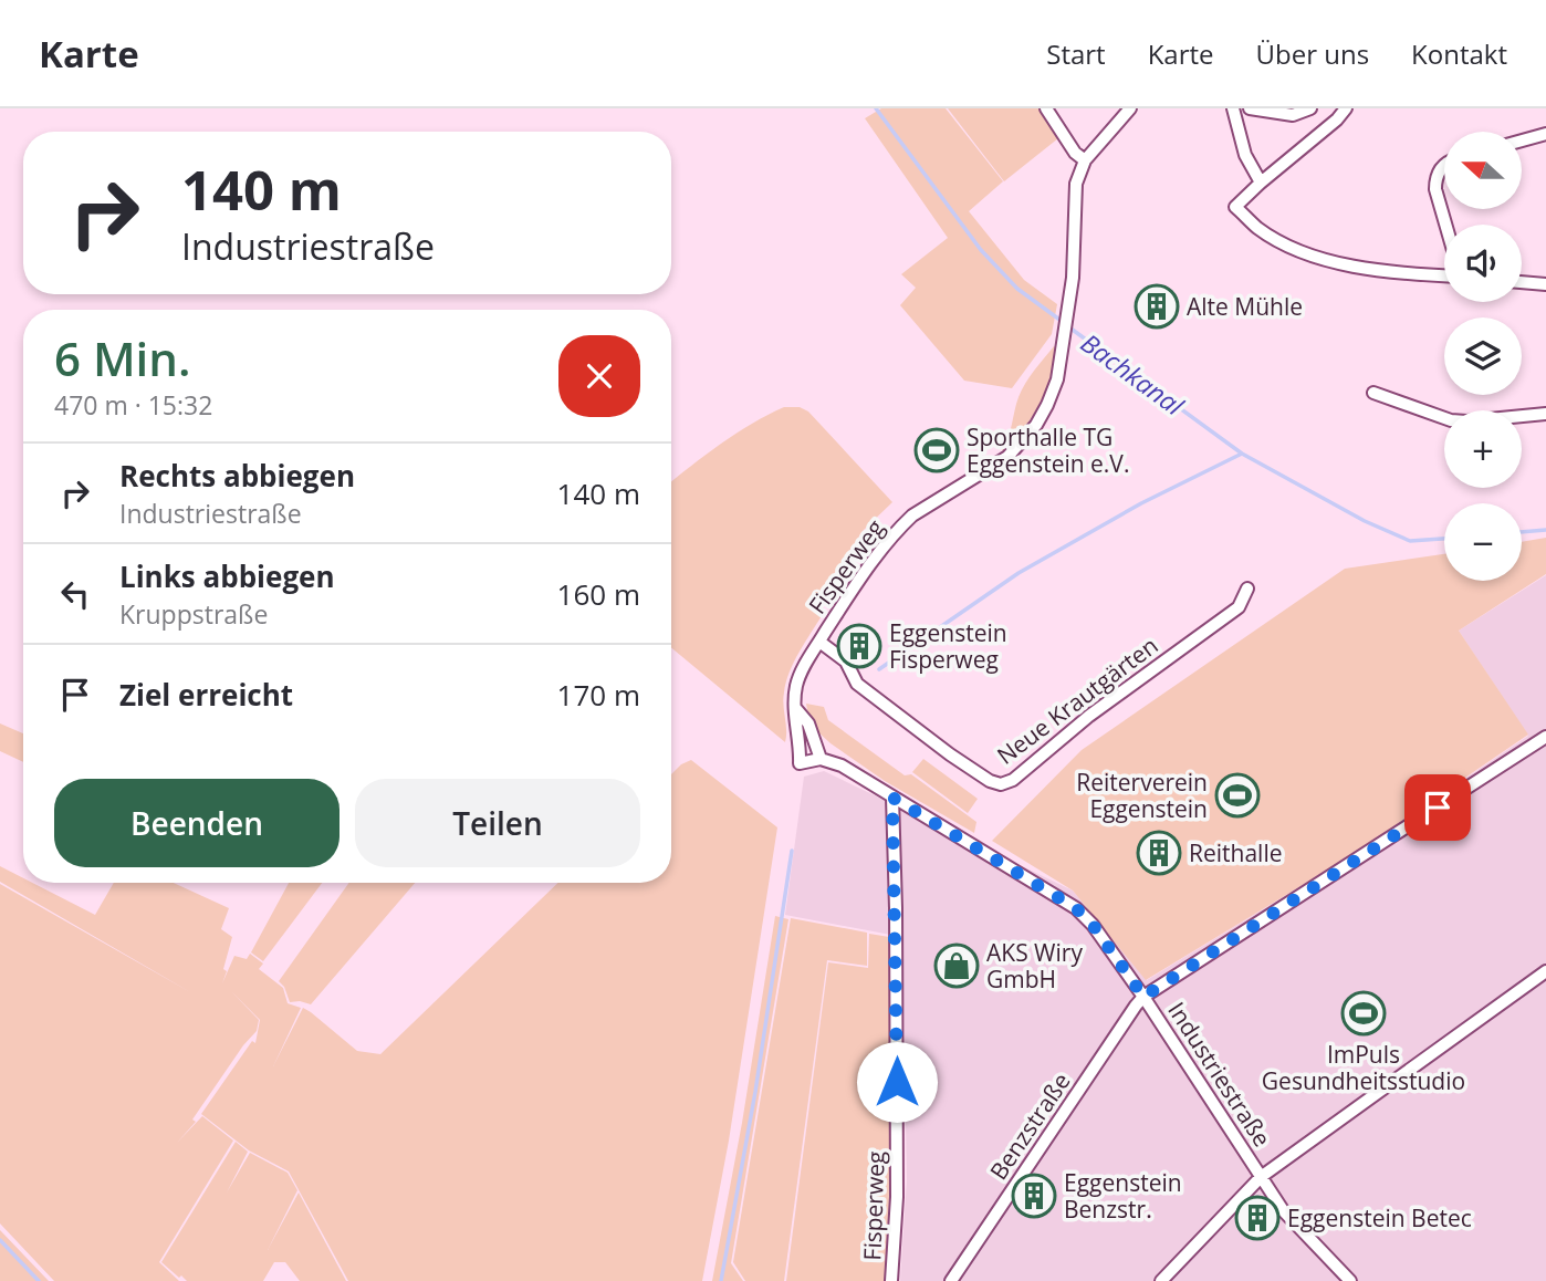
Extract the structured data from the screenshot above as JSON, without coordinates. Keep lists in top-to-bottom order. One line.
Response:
{"streets":{"street":["Fisperweg","Neue Krautgärten","Industriestraße","Benzstraße"]},"crossings":[["Fisperweg","Neue Krautgärten"],["Fisperweg","Industriestraße"],["Industriestraße","Benzstraße"]],"water":["Bachkanal"],"places":{"building":["Alte Mühle","Eggenstein Fisperweg","Reithalle","Eggenstein Benzstr.","Eggenstein Betec"],"sports":["Sporthalle TG Eggenstein e.V.","Reiterverein Eggenstein","ImPuls Gesundheitsstudio"],"shop":["AKS Wiry GmbH"]},"north":"left","page":{"header":"Karte","nav":["Start","Karte","Über uns","Kontakt"],"map_buttons":["+","−"],"turn":["140 m","Industriestraße"],"heading":["6 Min.","470 m · 15:32"],"list":[{"name":"Rechts abbiegen","note":"Industriestraße","value":"140 m"},{"name":"Links abbiegen","note":"Kruppstraße","value":"160 m"},{"name":"Ziel erreicht","value":"170 m"}],"buttons":["Beenden","Teilen"]}}
